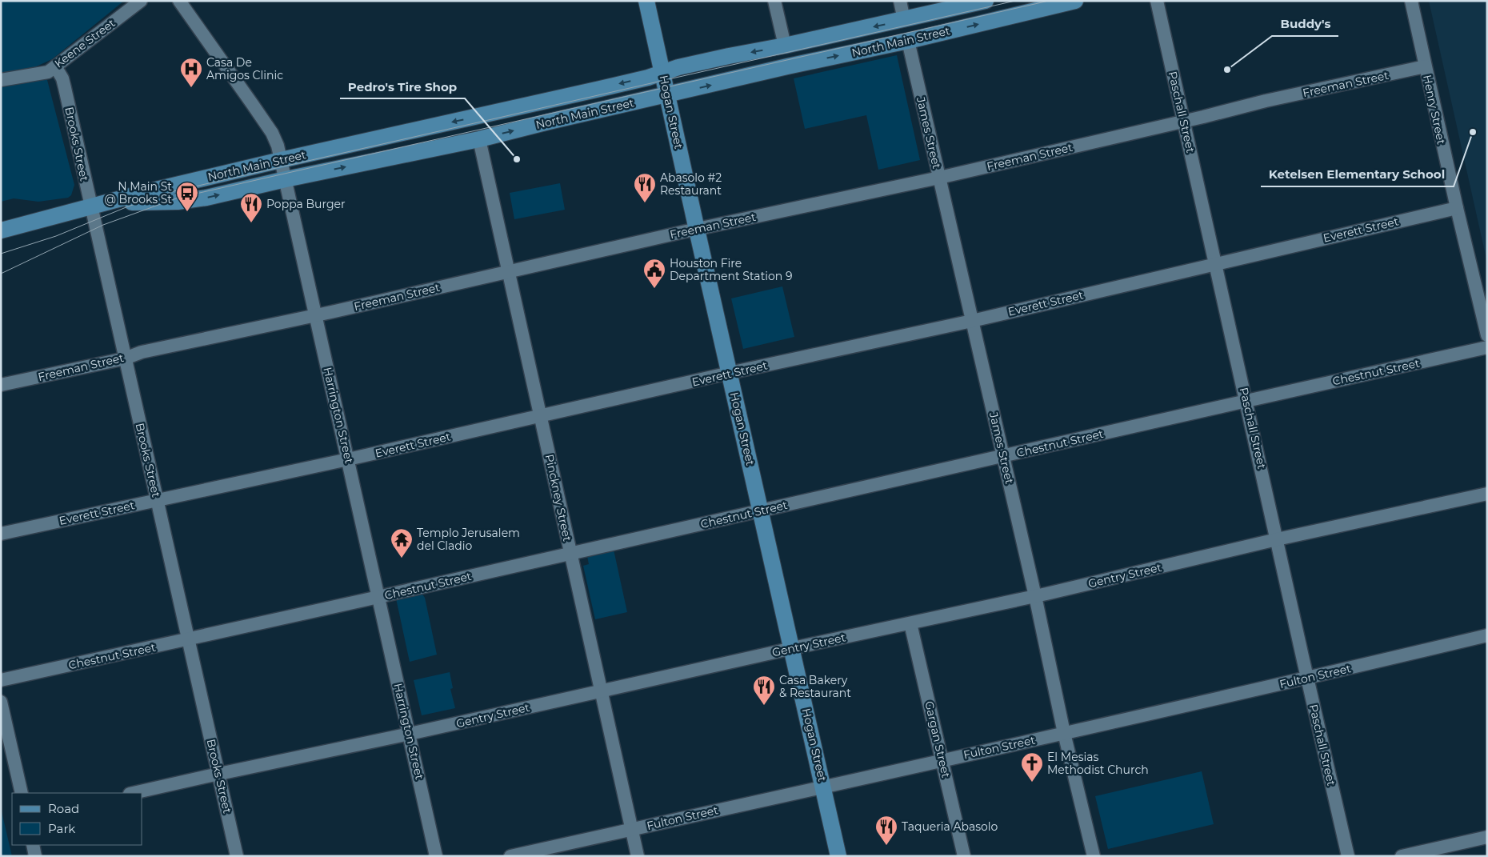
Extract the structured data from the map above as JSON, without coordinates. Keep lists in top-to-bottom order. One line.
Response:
{"streets":{"main road":["North Main Street","Hogan Street"],"street":["Keene Street","Freeman Street","Henry Street","Paschall Street","James Street","Brooks Street","Everett Street","Chestnut Street","Harrington Street","Pinckney Street","Gentry Street","Fulton Street","Gargan Street"]},"crossings":[["North Main Street","Hogan Street"],["North Main Street","James Street"],["North Main Street","Brooks Street"],["North Main Street","Harrington Street"],["North Main Street","Pinckney Street"],["Keene Street","Brooks Street"],["Freeman Street","Henry Street"],["Freeman Street","Hogan Street"],["Freeman Street","Paschall Street"],["Freeman Street","James Street"],["Freeman Street","Brooks Street"],["Freeman Street","Harrington Street"],["Freeman Street","Pinckney Street"],["Henry Street","Everett Street"],["Hogan Street","Everett Street"],["Hogan Street","Chestnut Street"],["Hogan Street","Gentry Street"],["Hogan Street","Fulton Street"],["Paschall Street","Everett Street"],["Paschall Street","Chestnut Street"],["Paschall Street","Gentry Street"],["Paschall Street","Fulton Street"],["James Street","Everett Street"],["James Street","Chestnut Street"],["James Street","Gentry Street"],["James Street","Fulton Street"],["Brooks Street","Everett Street"],["Brooks Street","Chestnut Street"],["Brooks Street","Gentry Street"],["Everett Street","Harrington Street"],["Everett Street","Pinckney Street"],["Chestnut Street","Harrington Street"],["Chestnut Street","Pinckney Street"],["Harrington Street","Gentry Street"],["Pinckney Street","Gentry Street"],["Pinckney Street","Fulton Street"],["Gentry Street","Gargan Street"],["Fulton Street","Gargan Street"]],"places":{"other":["Buddy's","Ketelsen Elementary School","Pedro's Tire Shop"],"hospital":["Casa De Amigos Clinic"],"restaurant":["Abasolo #2 Restaurant","Poppa Burger","Casa Bakery & Restaurant","Taqueria Abasolo"],"bus stop":["N Main St @ Brooks St"],"public building":["Houston Fire Department Station 9"],"temple":["Templo Jerusalem del Cladio"],"church":["El Mesias Methodist Church"]},"legend":["Road","Park"]}
